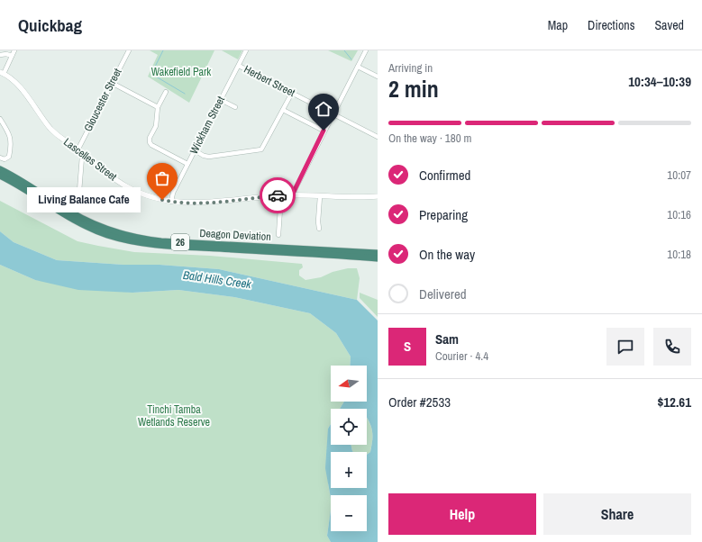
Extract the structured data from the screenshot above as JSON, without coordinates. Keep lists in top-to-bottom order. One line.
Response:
{"streets":{"highway":["Deagon Deviation","26"],"street":["Herbert Street","Gloucester Street","Wickham Street","Lascelles Street"]},"crossings":[["Herbert Street","Wickham Street"],["Gloucester Street","Lascelles Street"],["Wickham Street","Lascelles Street"]],"water":["Bald Hills Creek"],"parks":["Wakefield Park","Tinchi Tamba Wetlands Reserve"],"places":["Living Balance Cafe"],"north":"left","page":{"header":"Quickbag","nav":["Map","Directions","Saved"],"heading":["2 min","Arriving in","10:34–10:39"],"panel":["Sam","Courier · 4.4","Order #2533","$12.61"],"bar":"On the way · 180 m","list":[["Confirmed","10:07"],["Preparing","10:16"],["On the way","10:18"],"Delivered"],"bubble":"Living Balance Cafe","round":"S","map_buttons":["+","−"],"buttons":["Help","Share"]}}
